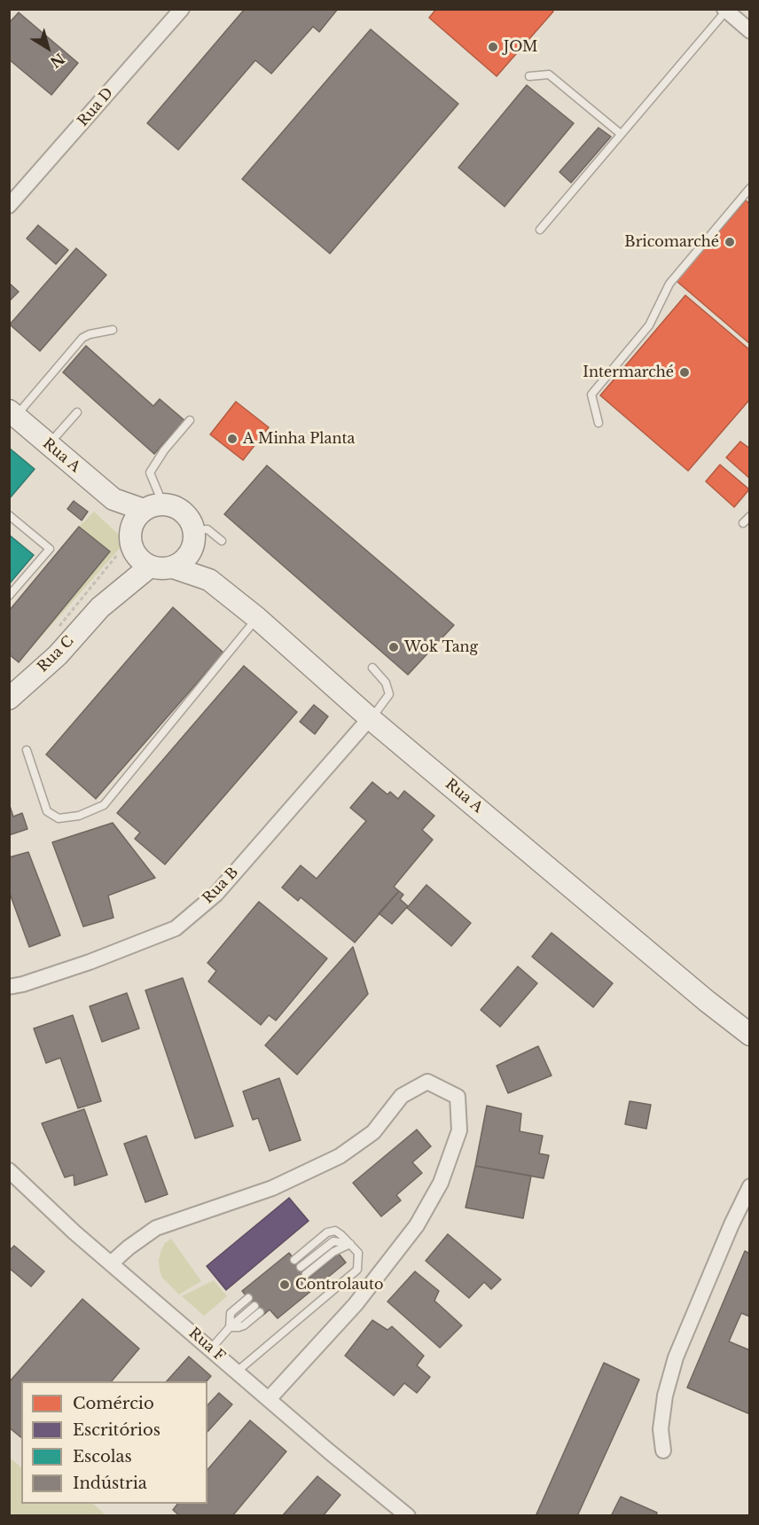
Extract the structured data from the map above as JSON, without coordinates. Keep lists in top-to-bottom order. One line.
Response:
{"streets":{"street":["Rua D","Rua A","Rua C","Rua B","Rua F"]},"crossings":[["Rua A","Rua C"],["Rua A","Rua B"]],"places":["JOM","Bricomarché","Intermarché","A Minha Planta","Wok Tang","Controlauto"],"legend":["Comércio","Escritórios","Escolas","Indústria"],"north":"bottom right"}
